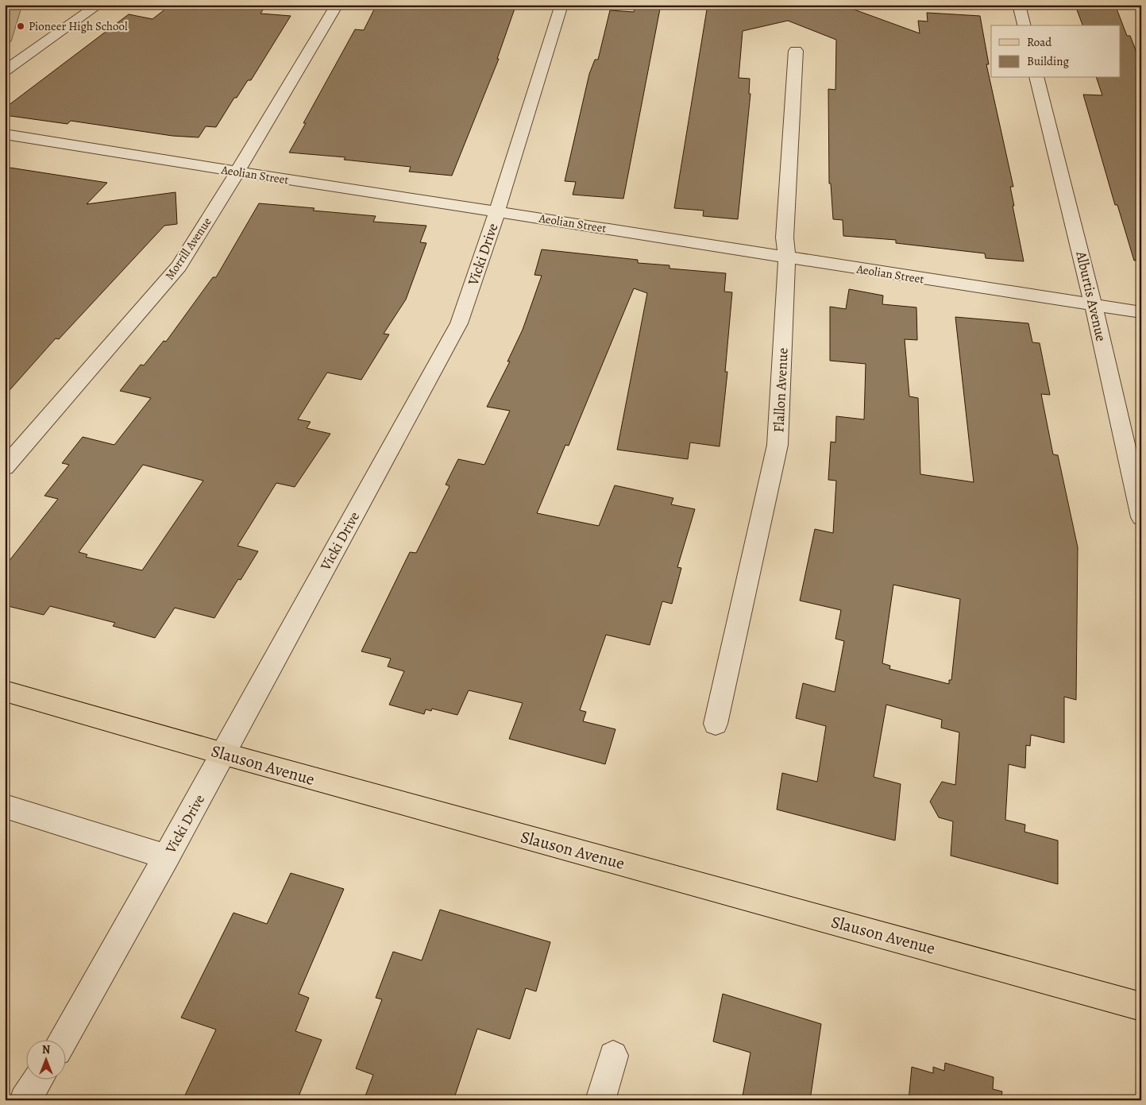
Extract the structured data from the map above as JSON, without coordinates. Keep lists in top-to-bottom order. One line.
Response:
{"streets":{"main road":["Slauson Avenue"],"street":["Aeolian Street","Morrill Avenue","Vicki Drive","Alburtis Avenue","Flallon Avenue"]},"crossings":[["Aeolian Street","Morrill Avenue"],["Aeolian Street","Vicki Drive"],["Aeolian Street","Alburtis Avenue"],["Aeolian Street","Flallon Avenue"],["Vicki Drive","Slauson Avenue"]],"places":["Pioneer High School"],"legend":["Road","Building"],"north":"top"}
